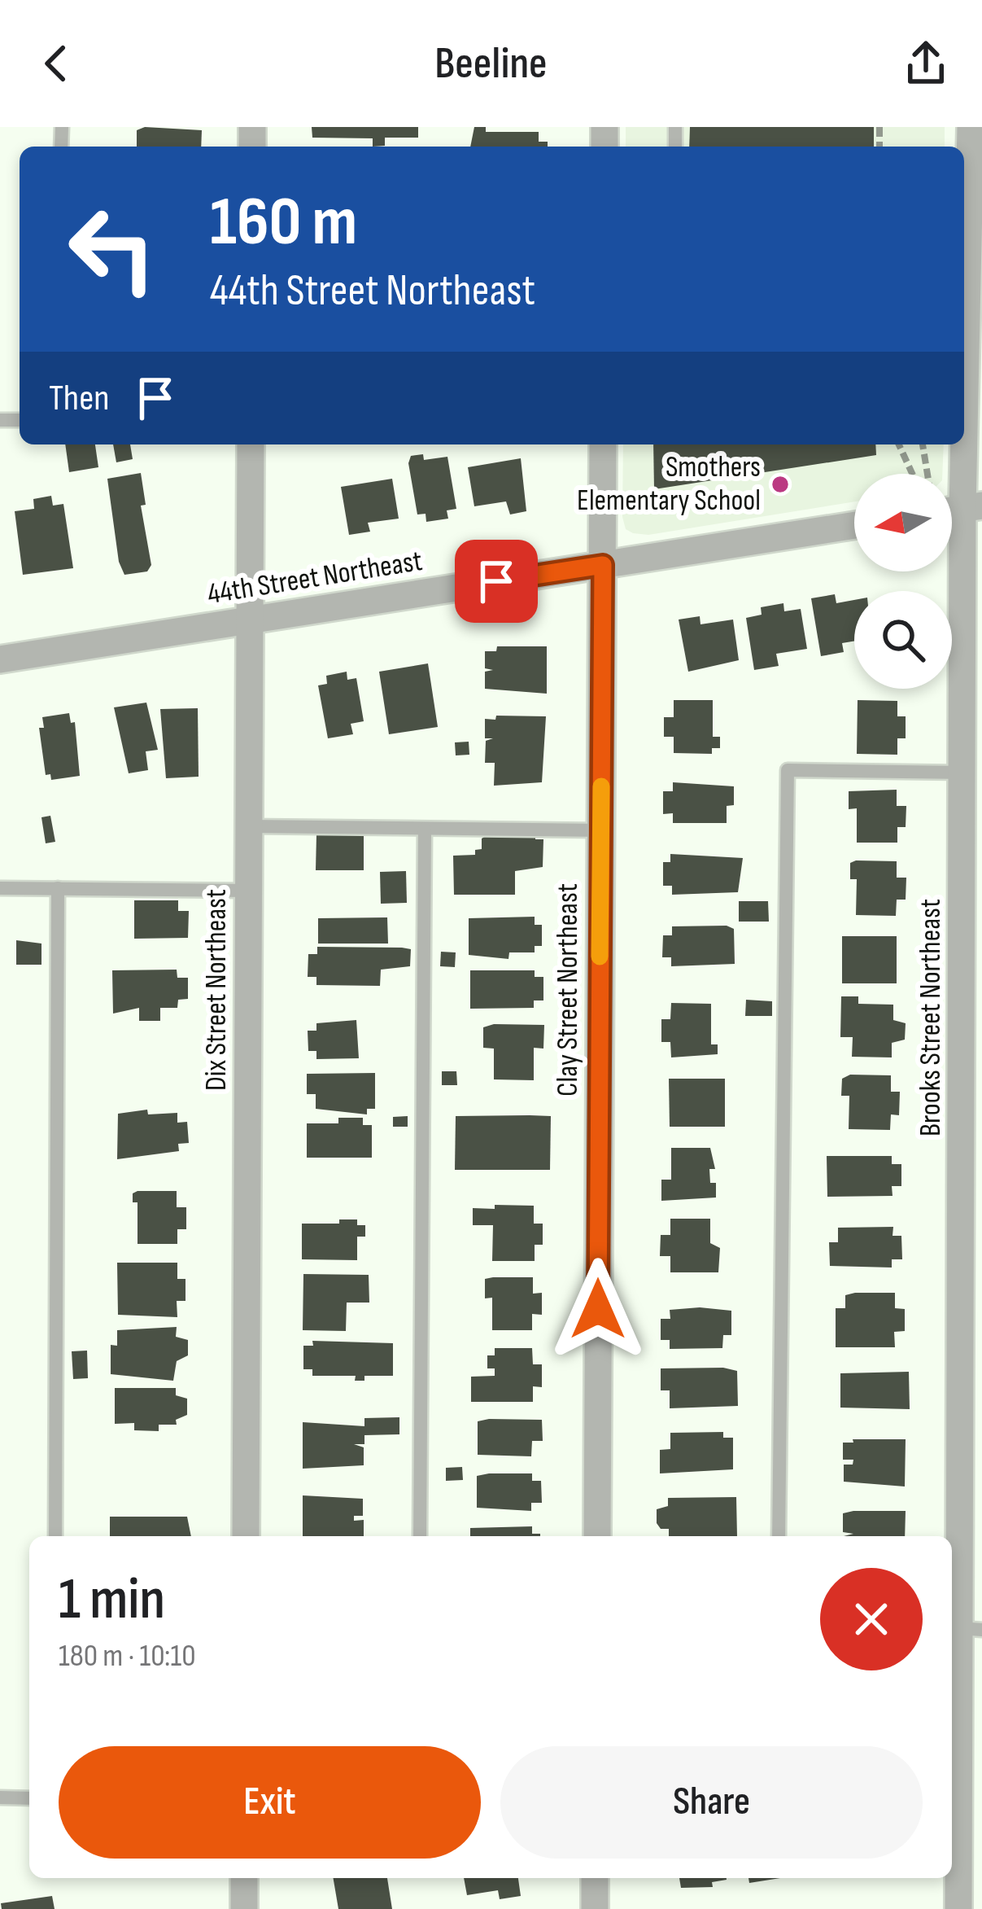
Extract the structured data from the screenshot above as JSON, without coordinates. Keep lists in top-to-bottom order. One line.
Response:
{"streets":{"street":["44th Street Northeast","Dix Street Northeast","Clay Street Northeast","Brooks Street Northeast"]},"crossings":[["44th Street Northeast","Dix Street Northeast"],["44th Street Northeast","Clay Street Northeast"]],"places":["Smothers Elementary School"],"north":"left","page":{"header":"Beeline","turn":["160 m","44th Street Northeast"],"then":"Then","heading":["1 min","180 m · 10:10"],"buttons":["Exit","Share"]}}
